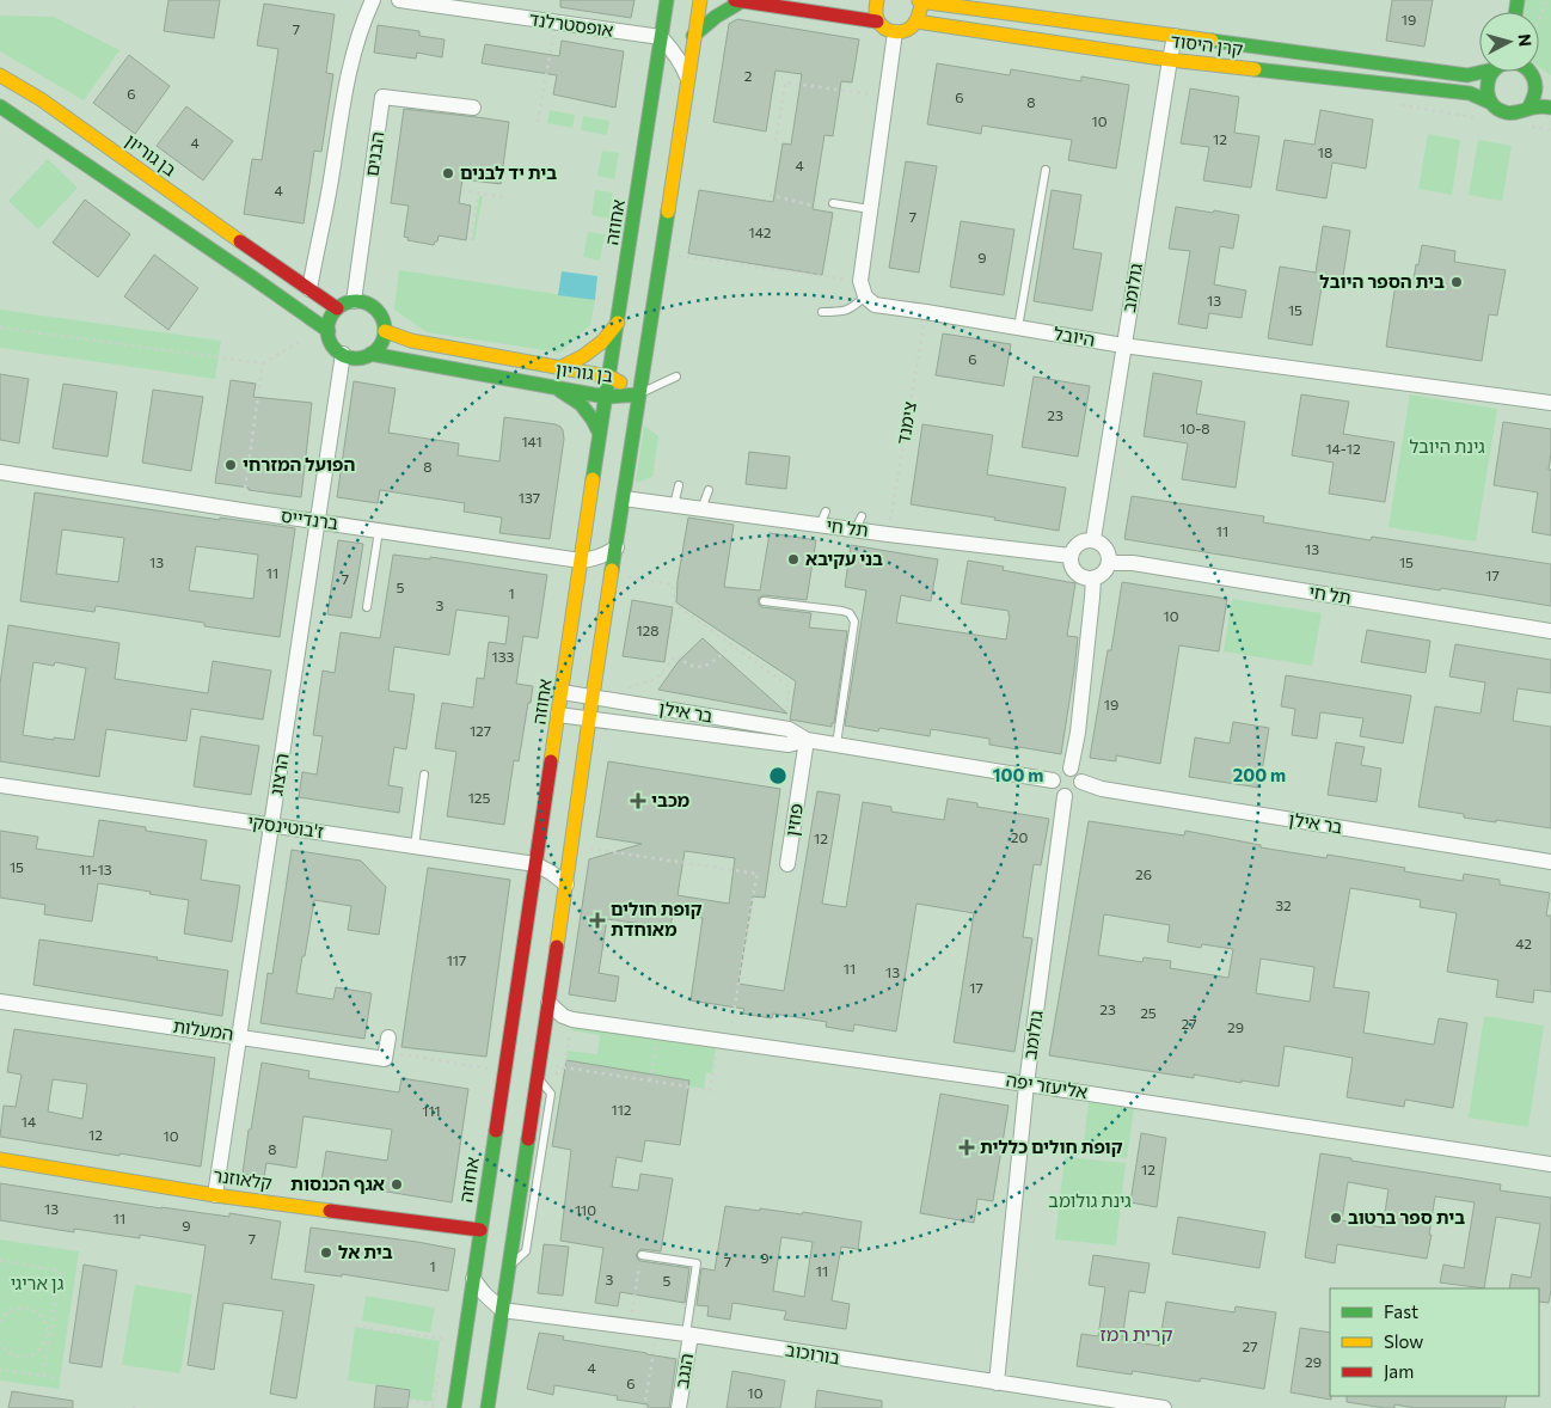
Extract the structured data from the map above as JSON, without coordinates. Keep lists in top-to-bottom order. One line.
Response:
{"streets":{"main road":["קרן היסוד","בן גוריון","אחוזה","קלאוזנר"],"street":["אופסטרלנד","הבנים","גולומב","היובל","ברנדייס","תל חי","בר אילן","הרצוג","פוזין","ז'בוטינסקי","המעלות","אליעזר יפה","בורוכוב","הנגב"],"path":["צימנד"]},"crossings":[["אופסטרלנד","אחוזה"],["קרן היסוד","גולומב"],["הבנים","בן גוריון"],["הבנים","הרצוג"],["בן גוריון","אחוזה"],["בן גוריון","הרצוג"],["אחוזה","ברנדייס"],["אחוזה","בר אילן"],["אחוזה","ז'בוטינסקי"],["אחוזה","קלאוזנר"],["גולומב","היובל"],["גולומב","תל חי"],["גולומב","בר אילן"],["גולומב","אליעזר יפה"],["גולומב","בורוכוב"],["היובל","צימנד"],["צימנד","תל חי"],["ברנדייס","הרצוג"],["בר אילן","פוזין"],["הרצוג","ז'בוטינסקי"],["הרצוג","המעלות"],["הרצוג","קלאוזנר"],["בורוכוב","הנגב"]],"districts":["קרית רמז"],"parks":["גינת היובל","גינת גולומב","גן אריגי"],"places":{"other":["בית יד לבנים","בית הספר היובל","הפועל המזרחי","בני עקיבא","אגף הכנסות","בית ספר ברטוב","בית אל"],"health":["מכבי","קופת חולים מאוחדת","קופת חולים כללית"]},"house_numbers":["19","7","2","6","6","8","10","12","4","18","4","4","7","142","9","13","15","6","23","10-8","141","14-12","8","137","11","13","13","15","11","17","7","5","1","3","10","128","133","19","127","125","20","12","15","11-13","26","32","42","117","11","13","17","23","25","27","29","112","111","14","12","10","8","12","13","110","11","9","7","9","7","1","11","3","5","27","29","4","6","10"],"legend":["Fast","Slow","Jam"],"north":"right","rings":["100 m","200 m"]}
